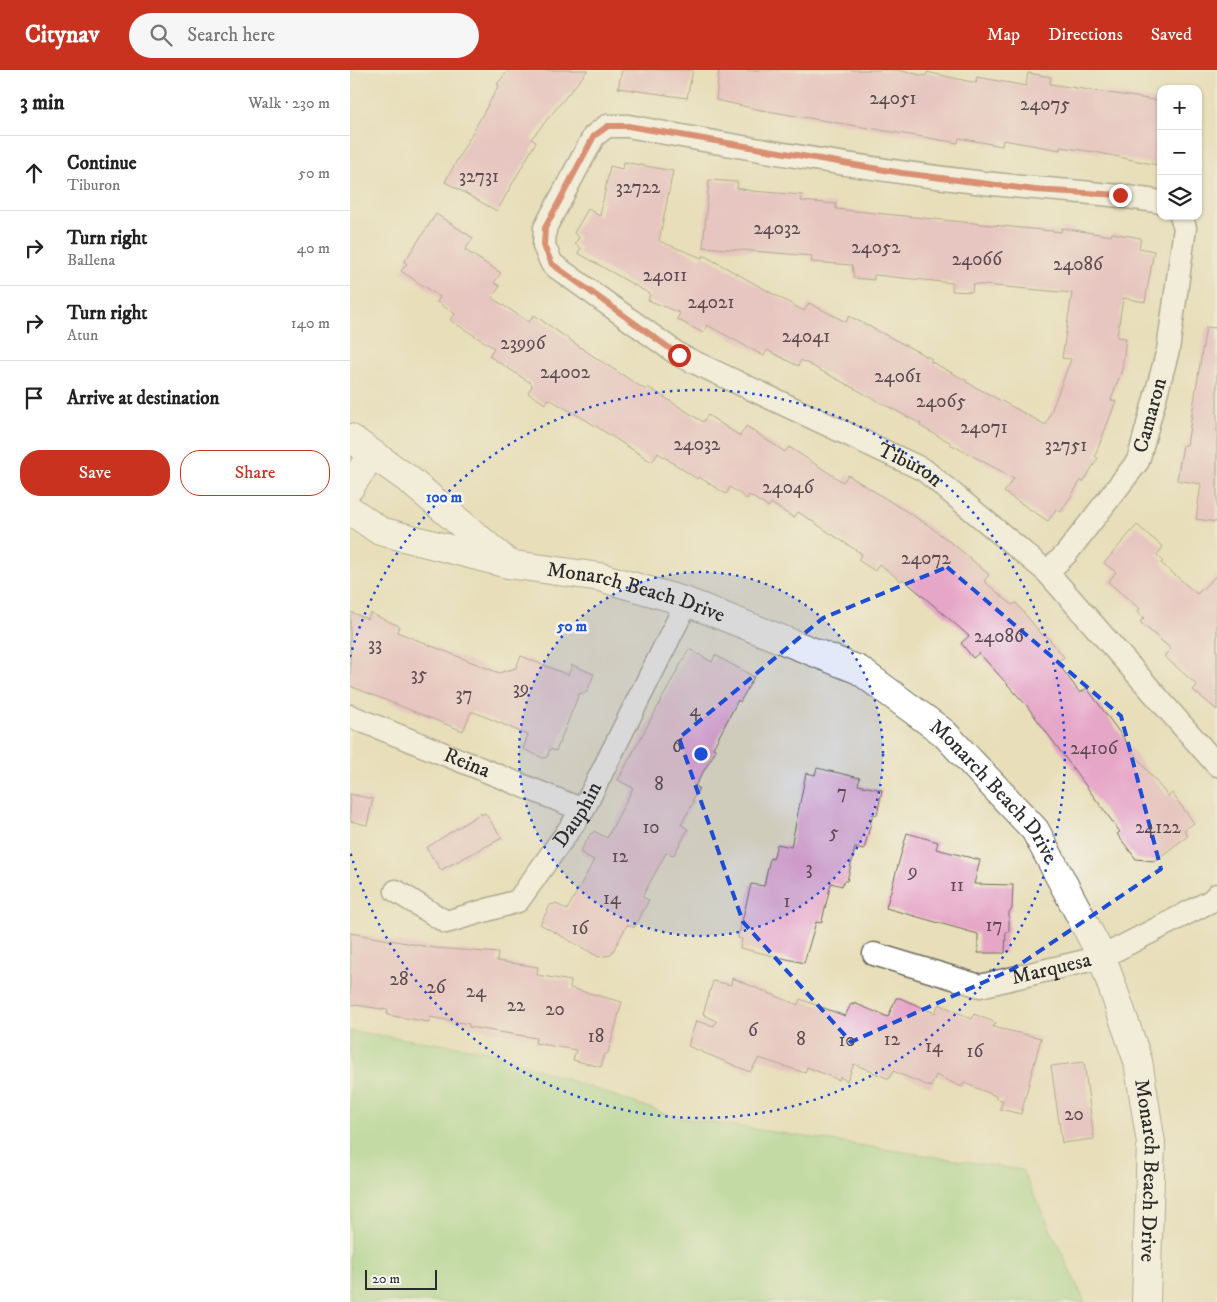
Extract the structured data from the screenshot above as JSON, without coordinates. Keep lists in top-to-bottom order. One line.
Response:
{"streets":{"street":["Camaron","Tiburon","Monarch Beach Drive","Reina","Dauphin","Marquesa"]},"crossings":[["Camaron","Tiburon"],["Monarch Beach Drive","Dauphin"],["Monarch Beach Drive","Marquesa"],["Reina","Dauphin"]],"house_numbers":["24051","24075","32731","32722","24032","24052","24066","24086","24011","24021","24041","23996","24002","24061","24065","24071","24032","32751","24046","24072","24086","33","35","39","37","4","6","24106","8","7","10","24122","5","12","3","9","11","14","1","17","16","28","26","24","22","20","6","18","8","12","10","14","16","20"],"scale_bar":"20 m","page":{"header":"Citynav","search":"Search here","nav":["Map","Directions","Saved"],"heading":["3 min","Walk · 230 m"],"map_buttons":["+","−"],"list":[["Continue","Tiburon","50 m"],["Turn right","Ballena","40 m"],["Turn right","Atun","140 m"],"Arrive at destination"],"buttons":["Save","Share"],"scale":"20 m"},"rings":["100 m","50 m"]}
